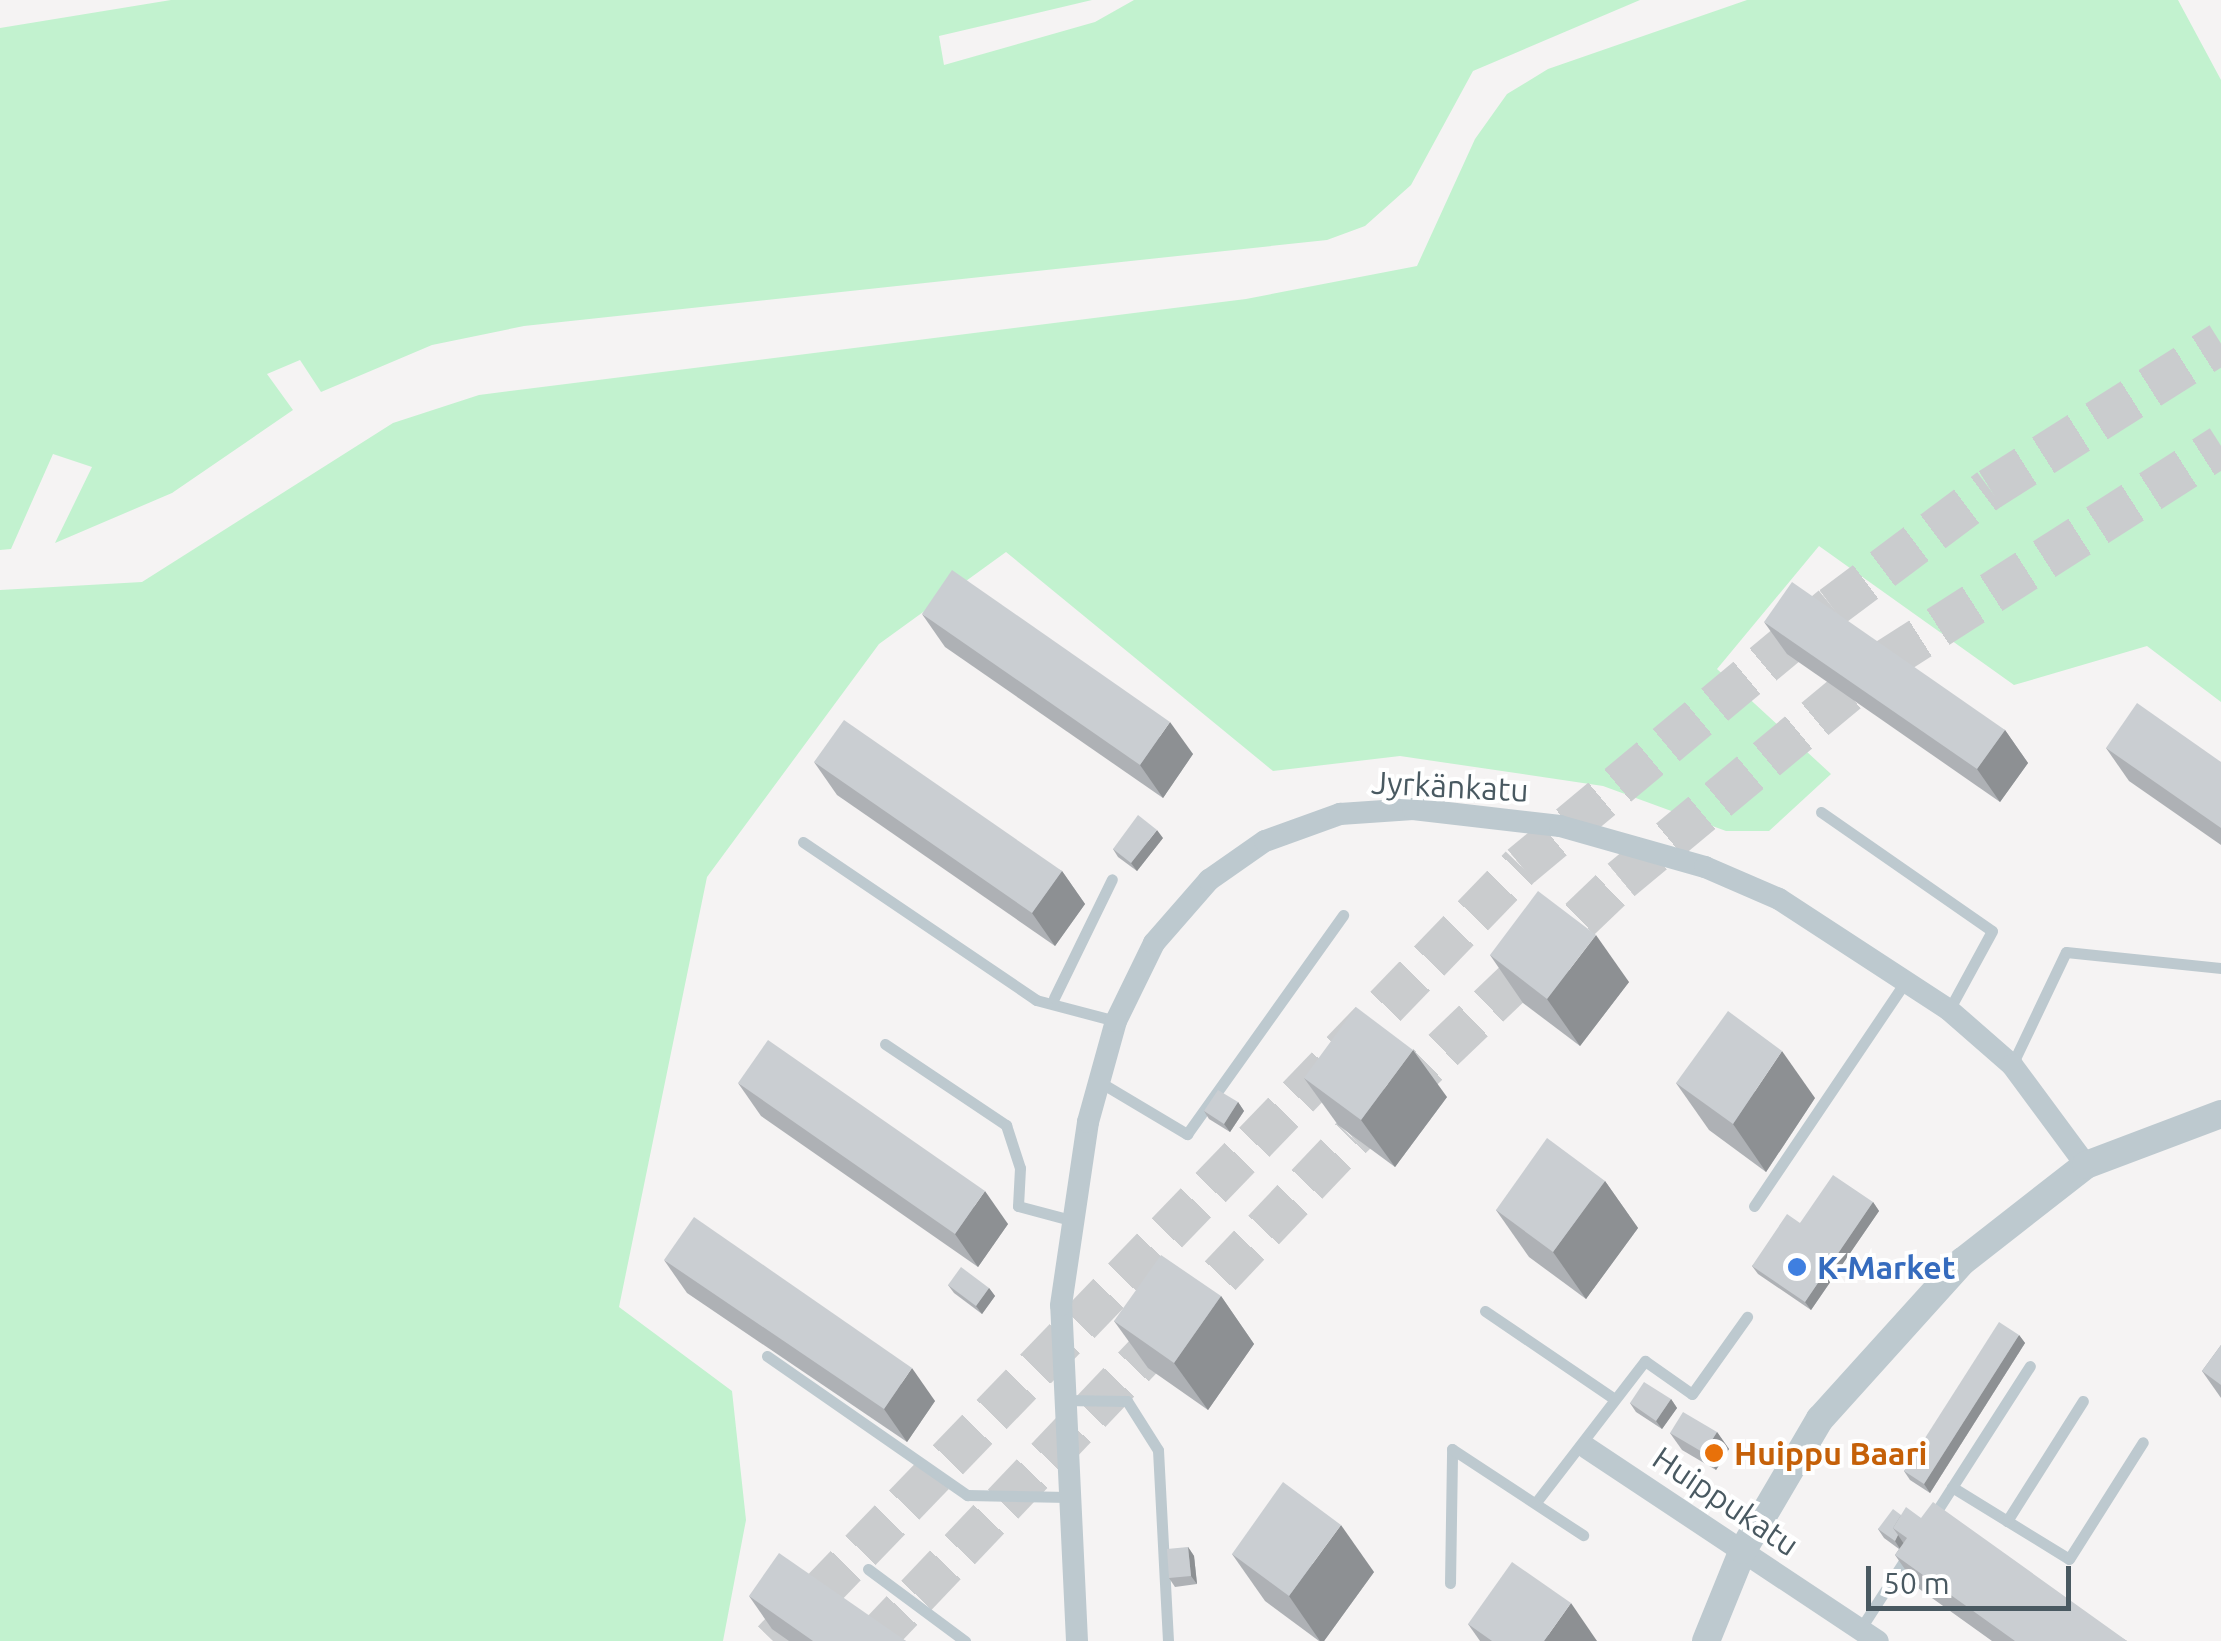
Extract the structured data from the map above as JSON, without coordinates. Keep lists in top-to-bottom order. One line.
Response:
{"streets":{"street":["Jyrkänkatu","Huippukatu"]},"places":["K-Market","Huippu Baari"],"scale_bar":"50 m"}
